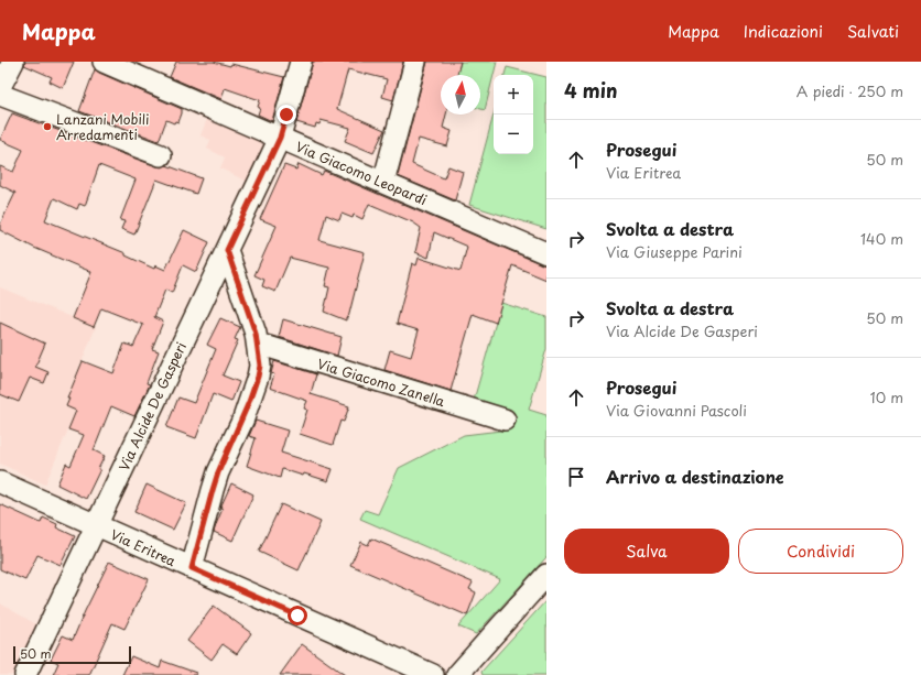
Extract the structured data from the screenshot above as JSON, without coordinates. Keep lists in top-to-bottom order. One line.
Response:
{"streets":{"street":["Via Giacomo Leopardi","Via Giacomo Zanella","Via Alcide De Gasperi","Via Eritrea"]},"crossings":[["Via Giacomo Leopardi","Via Alcide De Gasperi"],["Via Alcide De Gasperi","Via Eritrea"]],"places":["Lanzani Mobili Arredamenti"],"scale_bar":"50 m","north":"top","page":{"header":"Mappa","nav":["Mappa","Indicazioni","Salvati"],"heading":["4 min","A piedi · 250 m"],"map_buttons":["+","−"],"list":[["Prosegui","Via Eritrea","50 m"],["Svolta a destra","Via Giuseppe Parini","140 m"],["Svolta a destra","Via Alcide De Gasperi","50 m"],["Prosegui","Via Giovanni Pascoli","10 m"],"Arrivo a destinazione"],"buttons":["Salva","Condividi"],"scale":"50 m"}}
